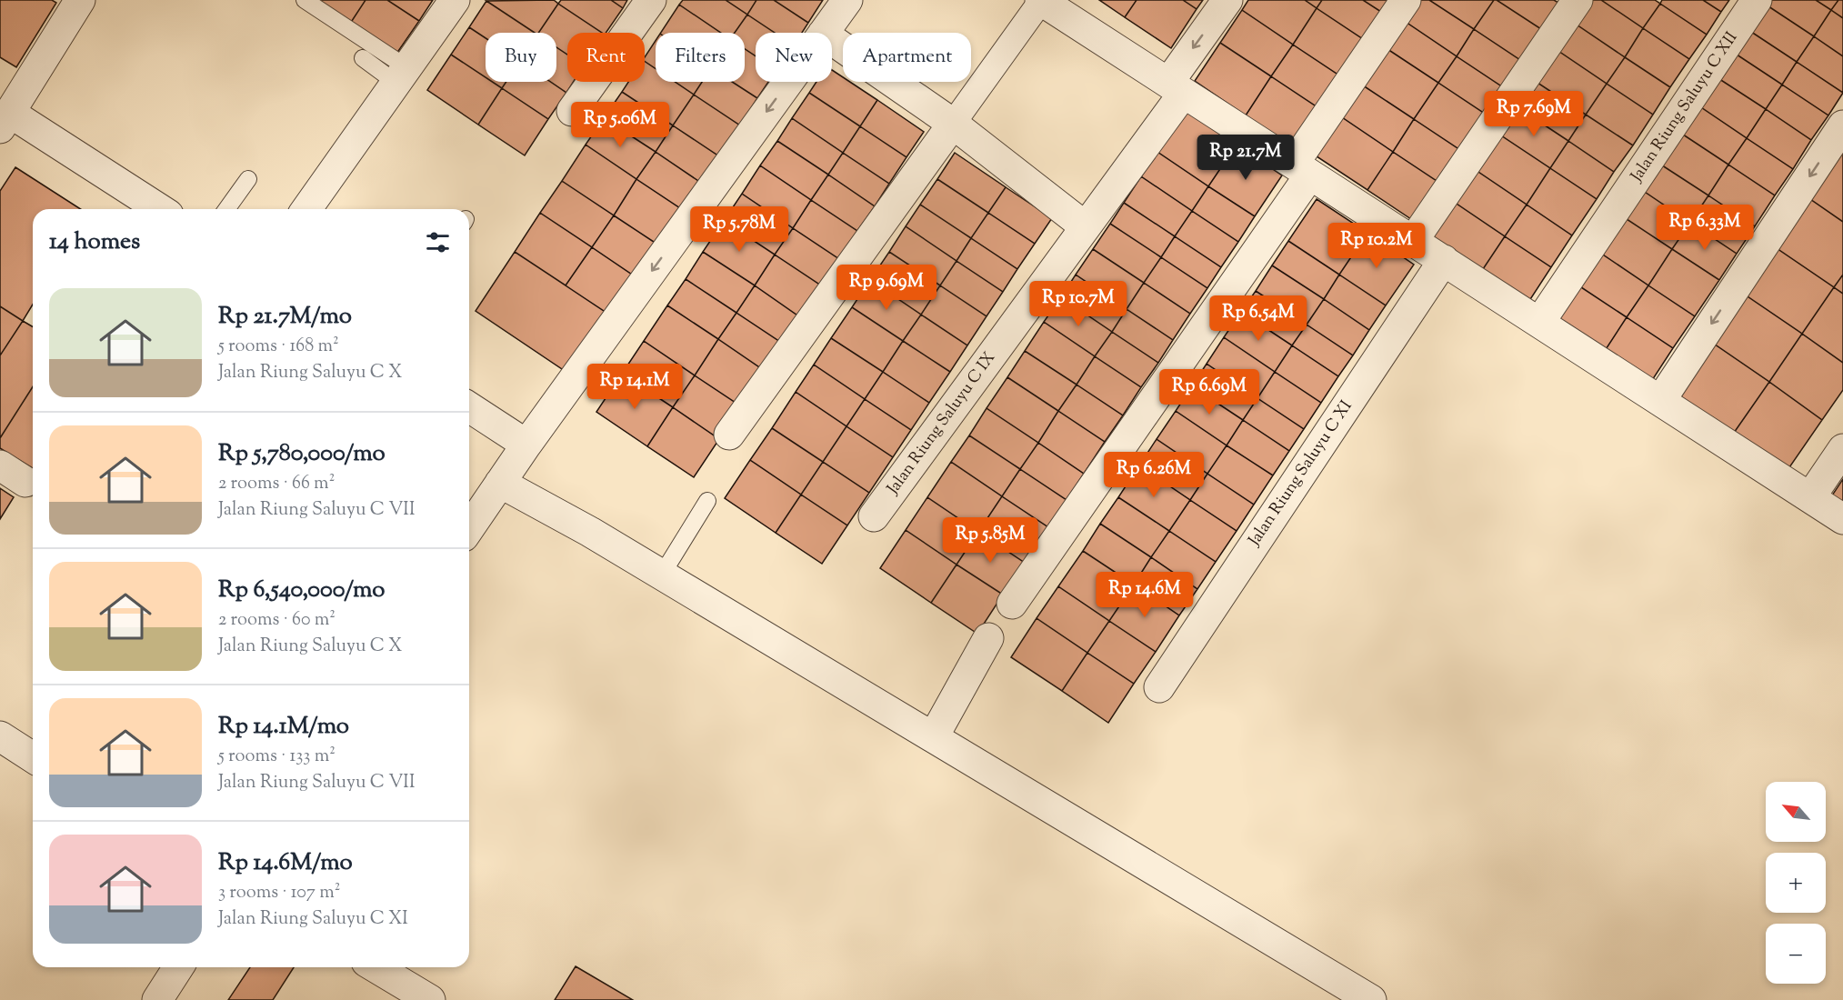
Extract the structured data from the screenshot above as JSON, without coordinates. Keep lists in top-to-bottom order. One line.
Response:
{"streets":{"street":["Jalan Riung Saluyu C XII","Jalan Riung Saluyu C IX","Jalan Riung Saluyu C XI"]},"north":"top left","page":{"chip":["Buy","Rent","Filters","New","Apartment"],"price":["Rp 7.69M","Rp 5.06M","Rp 21.7M","Rp 6.33M","Rp 5.78M","Rp 10.2M","Rp 9.69M","Rp 10.7M","Rp 6.54M","Rp 14.1M","Rp 6.69M","Rp 6.26M","Rp 5.85M","Rp 14.6M"],"heading":"14 homes","list":[{"name":"Rp 21.7M/mo","note":"5 rooms · 168 m² · Jalan Riung Saluyu C X"},{"name":"Rp 5,780,000/mo","note":"2 rooms · 66 m² · Jalan Riung Saluyu C VII"},{"name":"Rp 6,540,000/mo","note":"2 rooms · 60 m² · Jalan Riung Saluyu C X"},{"name":"Rp 14.1M/mo","note":"5 rooms · 133 m² · Jalan Riung Saluyu C VII"},{"name":"Rp 14.6M/mo","note":"3 rooms · 107 m² · Jalan Riung Saluyu C XI"}],"map_buttons":["+","−"]}}
